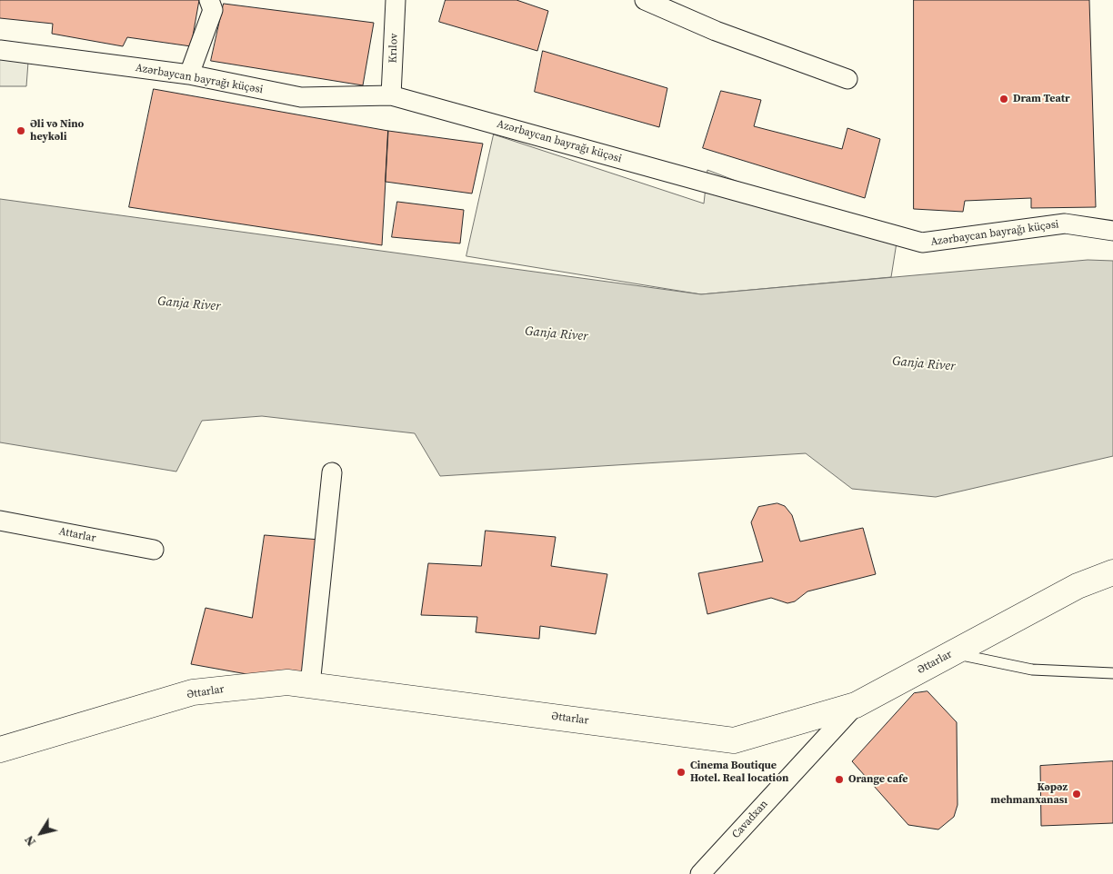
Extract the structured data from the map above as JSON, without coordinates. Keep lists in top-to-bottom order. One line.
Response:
{"streets":{"street":["Krılov","Azərbaycan bayrağı küçəsi","Attarlar","Əttarlar","Cavadxan"]},"crossings":[["Krılov","Azərbaycan bayrağı küçəsi"],["Əttarlar","Cavadxan"]],"water":["Ganja River"],"places":["Dram Teatr","Əli və Nino heykəli","Cinema Boutique Hotel. Real location","Orange cafe","Kəpəz mehmanxanası"],"north":"bottom left"}
